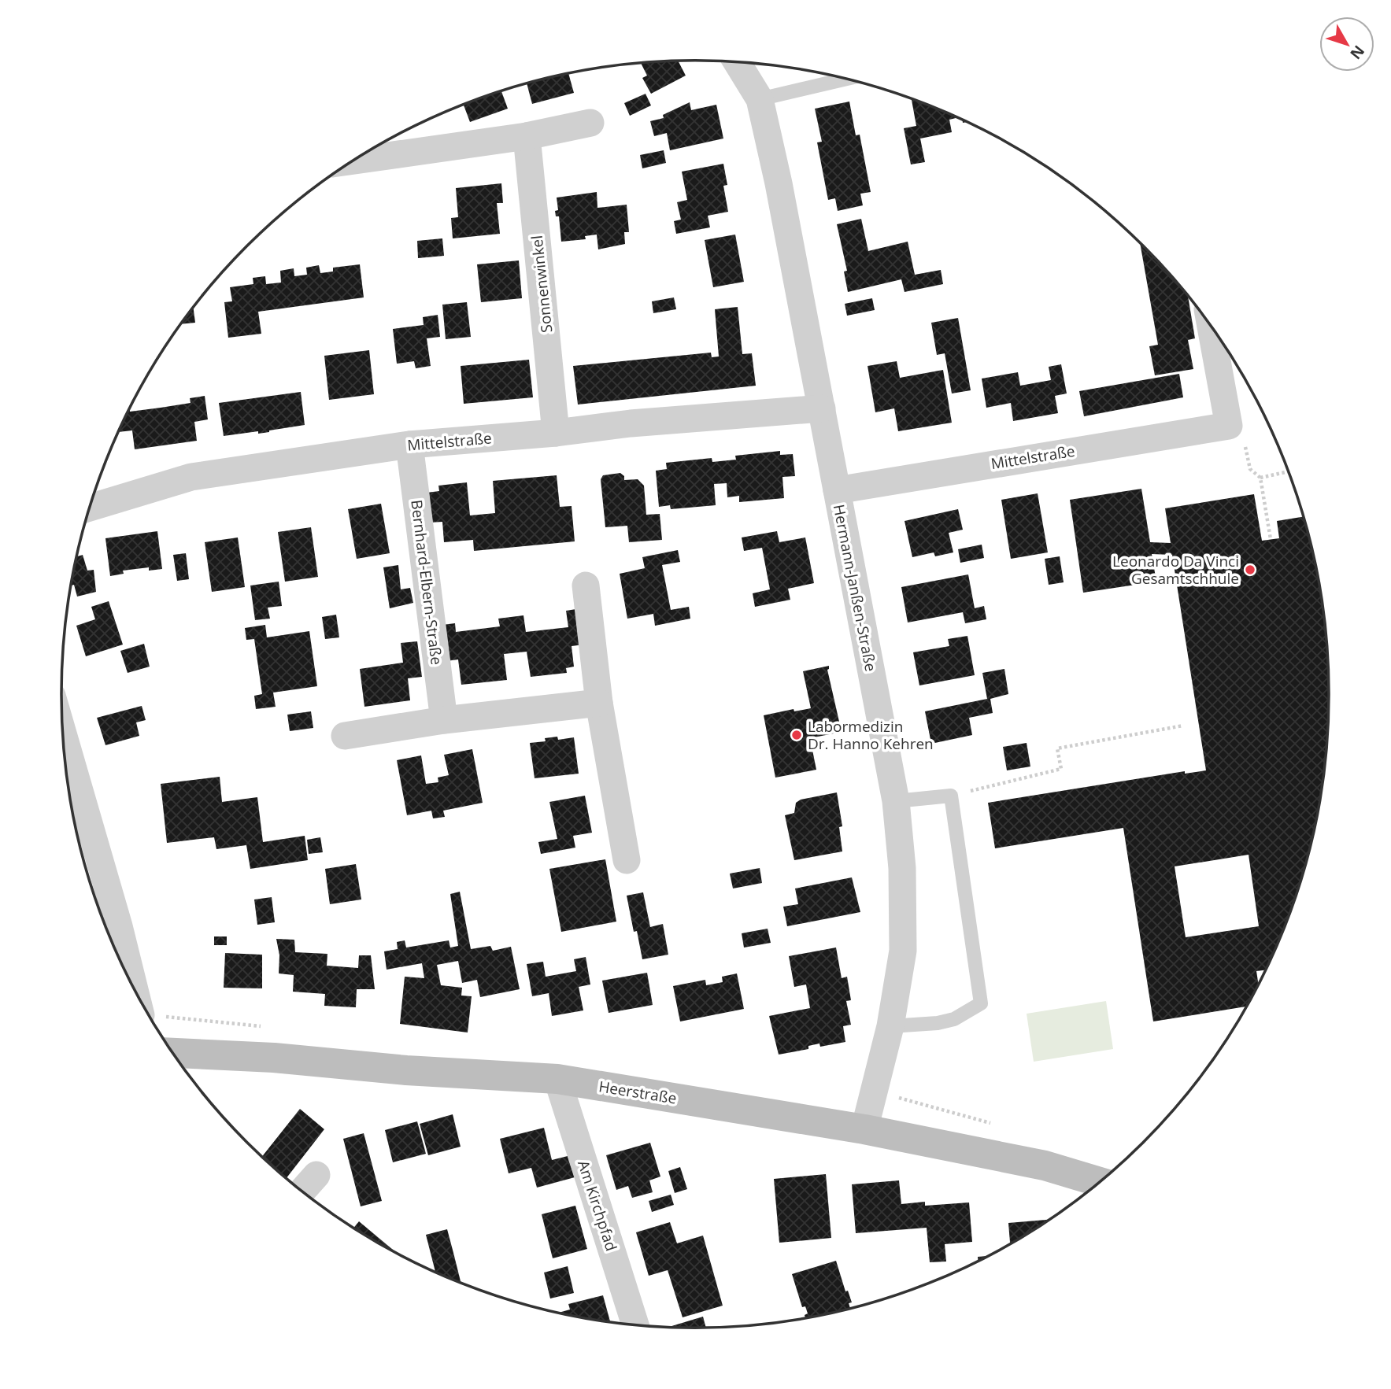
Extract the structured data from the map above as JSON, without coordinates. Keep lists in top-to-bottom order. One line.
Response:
{"streets":{"main road":["Heerstraße"],"street":["Sonnenwinkel","Mittelstraße","Bernhard-Elbern-Straße","Hermann-Janßen-Straße","Am Kirchpfad"]},"crossings":[["Sonnenwinkel","Mittelstraße"],["Mittelstraße","Bernhard-Elbern-Straße"],["Mittelstraße","Hermann-Janßen-Straße"],["Hermann-Janßen-Straße","Heerstraße"],["Heerstraße","Am Kirchpfad"]],"places":["Leonardo Da Vinci Gesamtschhule","Labormedizin Dr. Hanno Kehren"],"north":"bottom right"}
